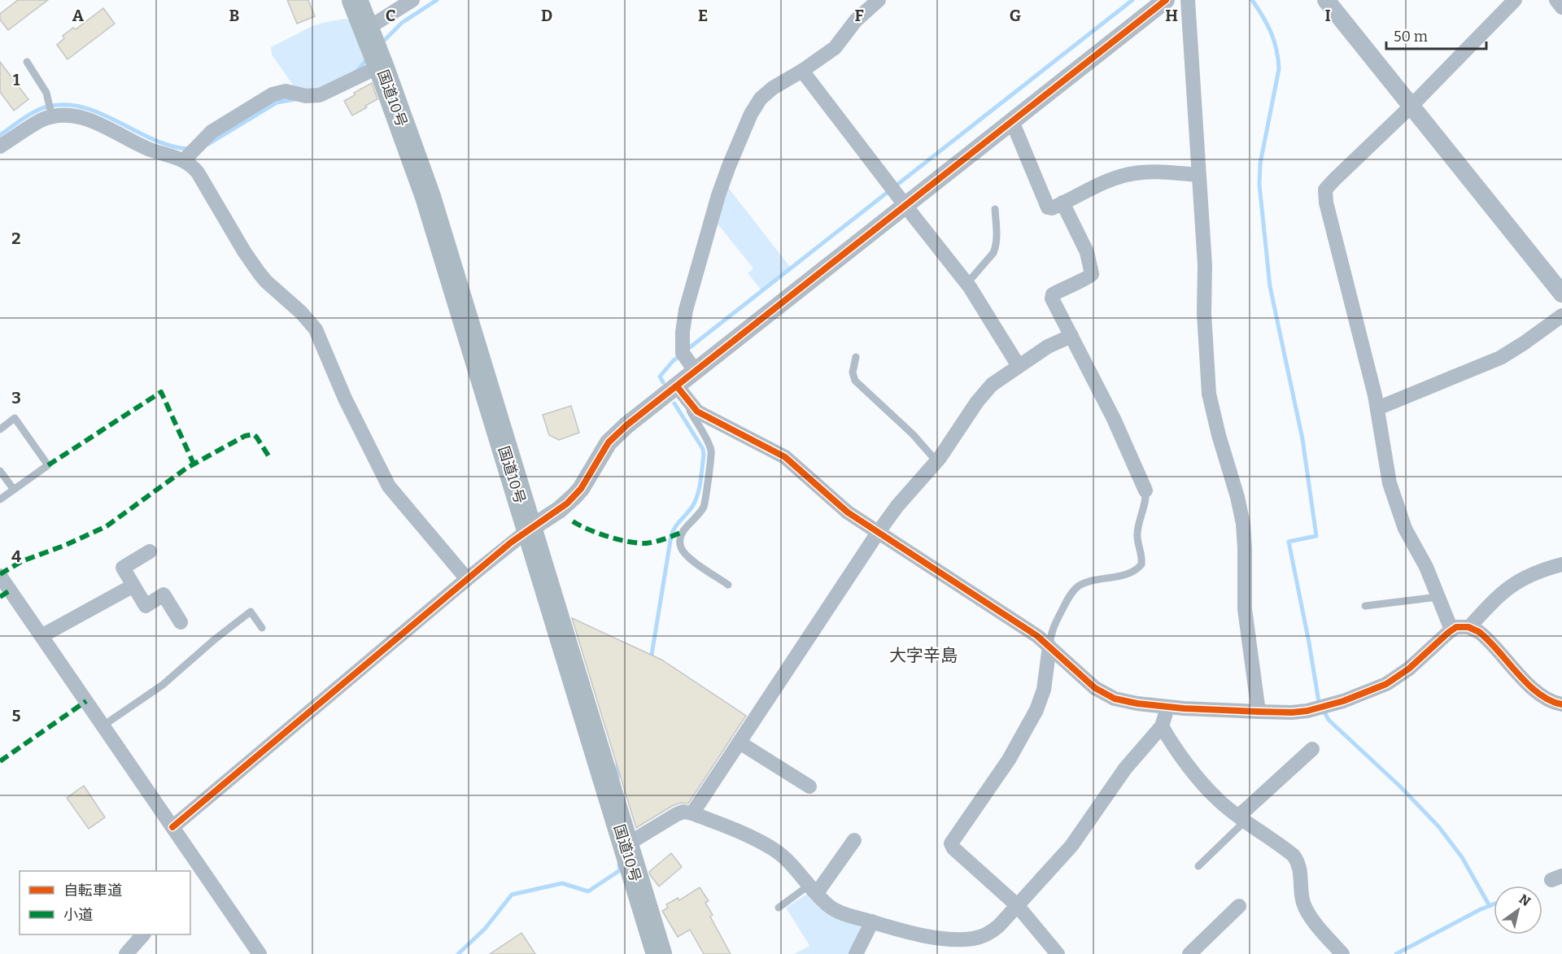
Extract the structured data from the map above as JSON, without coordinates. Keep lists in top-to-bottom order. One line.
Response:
{"streets":{"highway":["国道10号"]},"districts":["大字辛島"],"legend":["自転車道","小道"],"scale_bar":"50 m","north":"top right","grid":{"columns":["A","B","C","D","E","F","G","H","I"],"rows":["1","2","3","4","5"]}}
